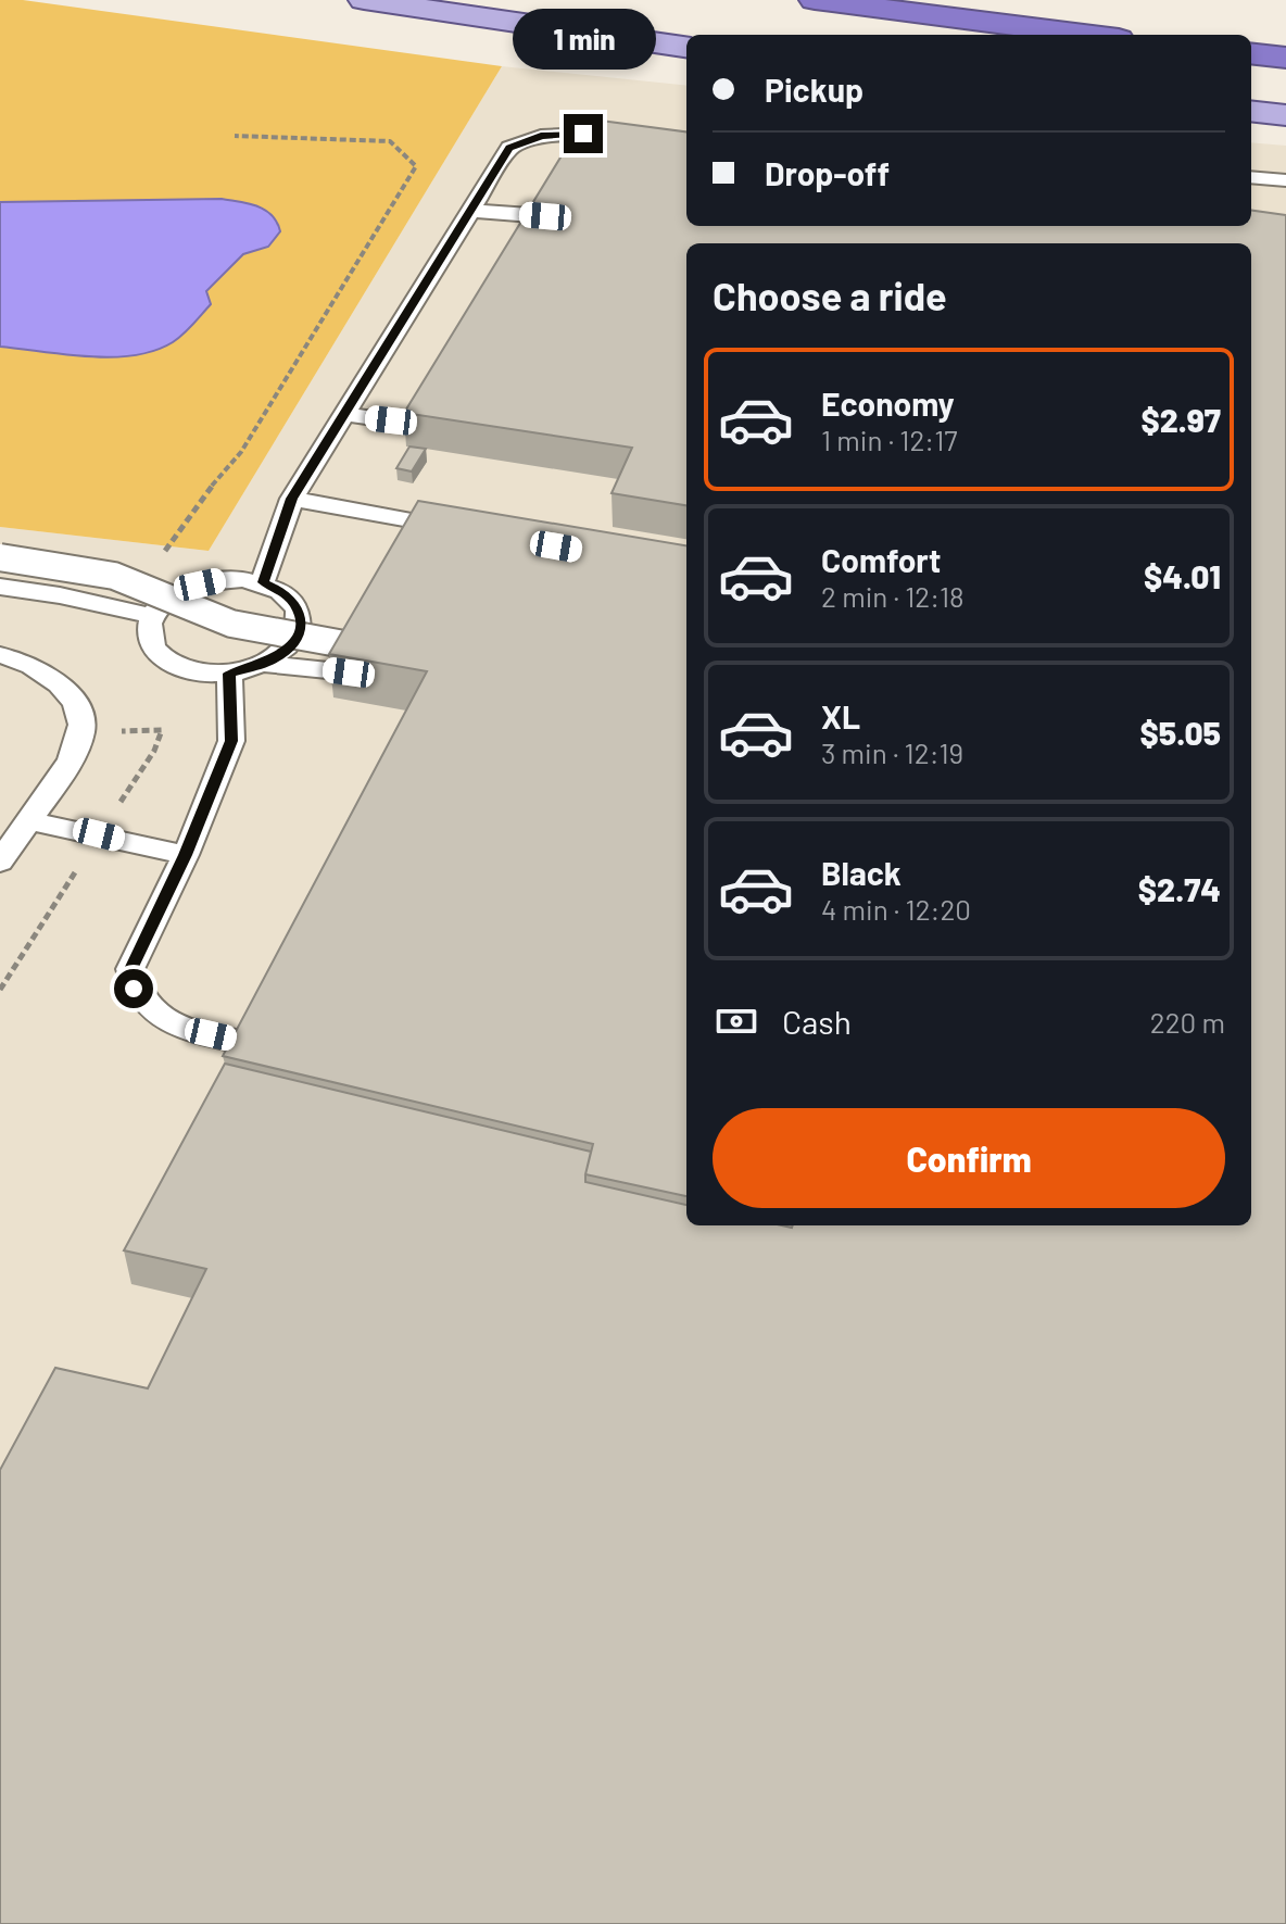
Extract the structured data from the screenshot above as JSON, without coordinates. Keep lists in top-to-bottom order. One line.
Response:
{"page":{"bubble":"1 min","banner":["Pickup","Drop-off"],"heading":"Choose a ride","list":[{"name":"Economy","note":"1 min · 12:17","value":"$2.97"},{"name":"Comfort","note":"2 min · 12:18","value":"$4.01"},{"name":"XL","note":"3 min · 12:19","value":"$5.05"},{"name":"Black","note":"4 min · 12:20","value":"$2.74"}],"pay":["Cash","220 m"],"buttons":"Confirm"}}
